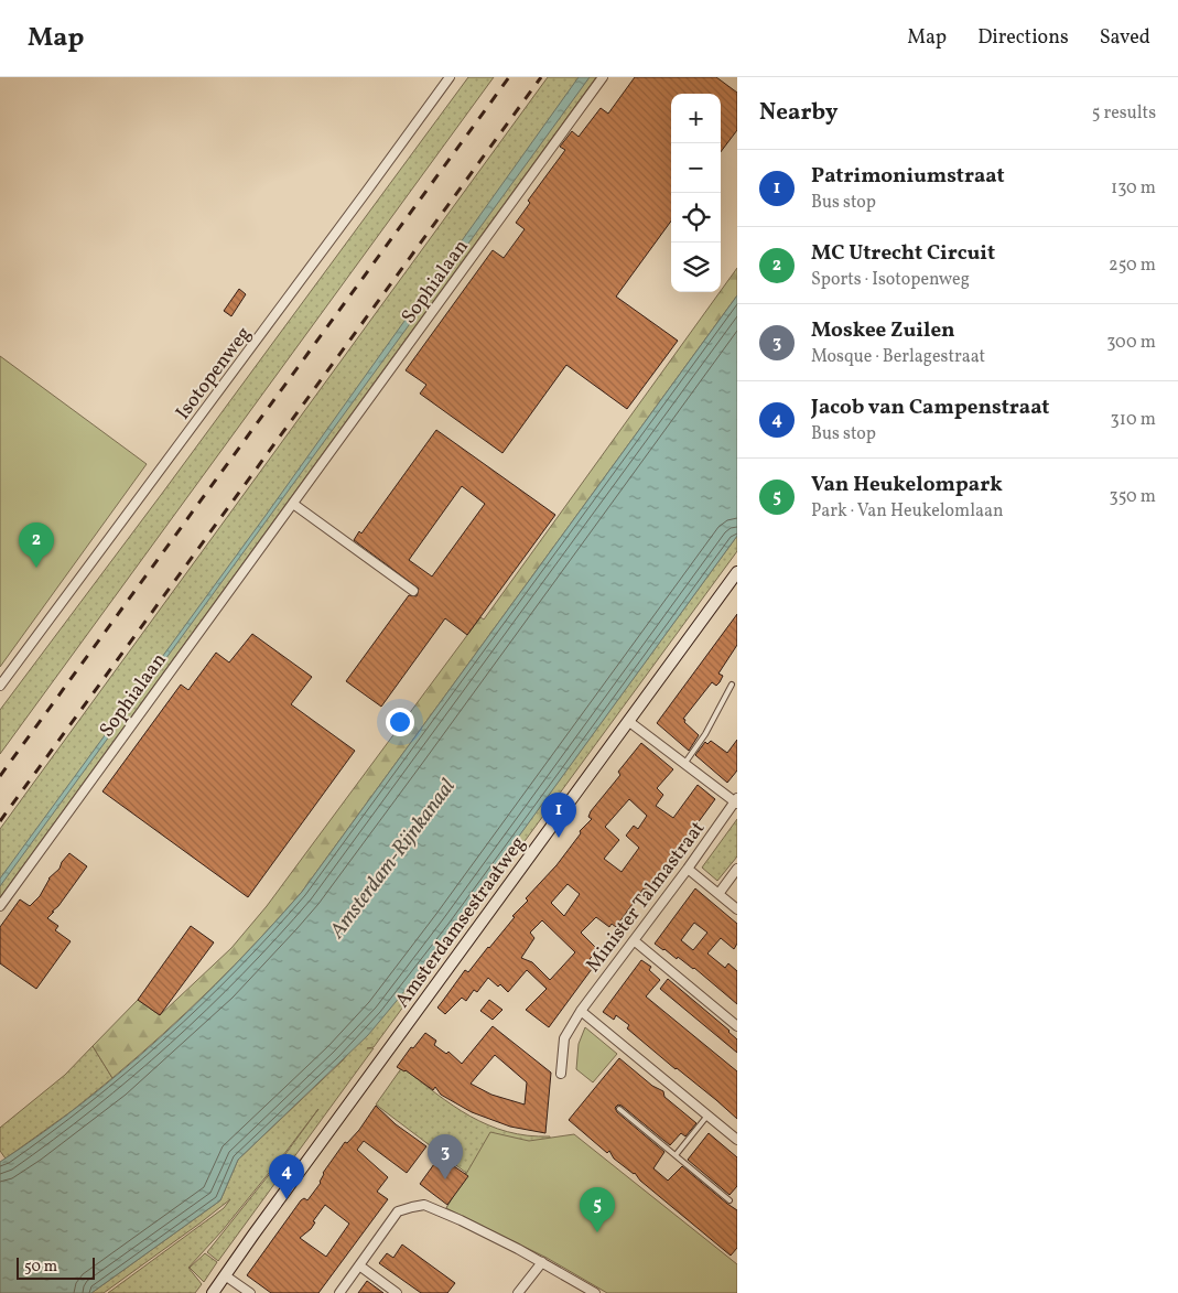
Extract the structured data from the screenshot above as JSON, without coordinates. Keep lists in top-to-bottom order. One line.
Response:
{"streets":{"main road":["Amsterdamsestraatweg"],"street":["Sophialaan","Isotopenweg","Minister Talmastraat"]},"water":["Amsterdam-Rijnkanaal"],"scale_bar":"50 m","page":{"header":"Map","nav":["Map","Directions","Saved"],"heading":["Nearby","5 results"],"map_buttons":["+","−"],"list":[{"mark":"1","name":"Patrimoniumstraat","note":"Bus stop","value":"130 m"},{"mark":"2","name":"MC Utrecht Circuit","note":"Sports · Isotopenweg","value":"250 m"},{"mark":"3","name":"Moskee Zuilen","note":"Mosque · Berlagestraat","value":"300 m"},{"mark":"4","name":"Jacob van Campenstraat","note":"Bus stop","value":"310 m"},{"mark":"5","name":"Van Heukelompark","note":"Park · Van Heukelomlaan","value":"350 m"}],"pins":["2","1","3","4","5"],"scale":"50 m"}}
